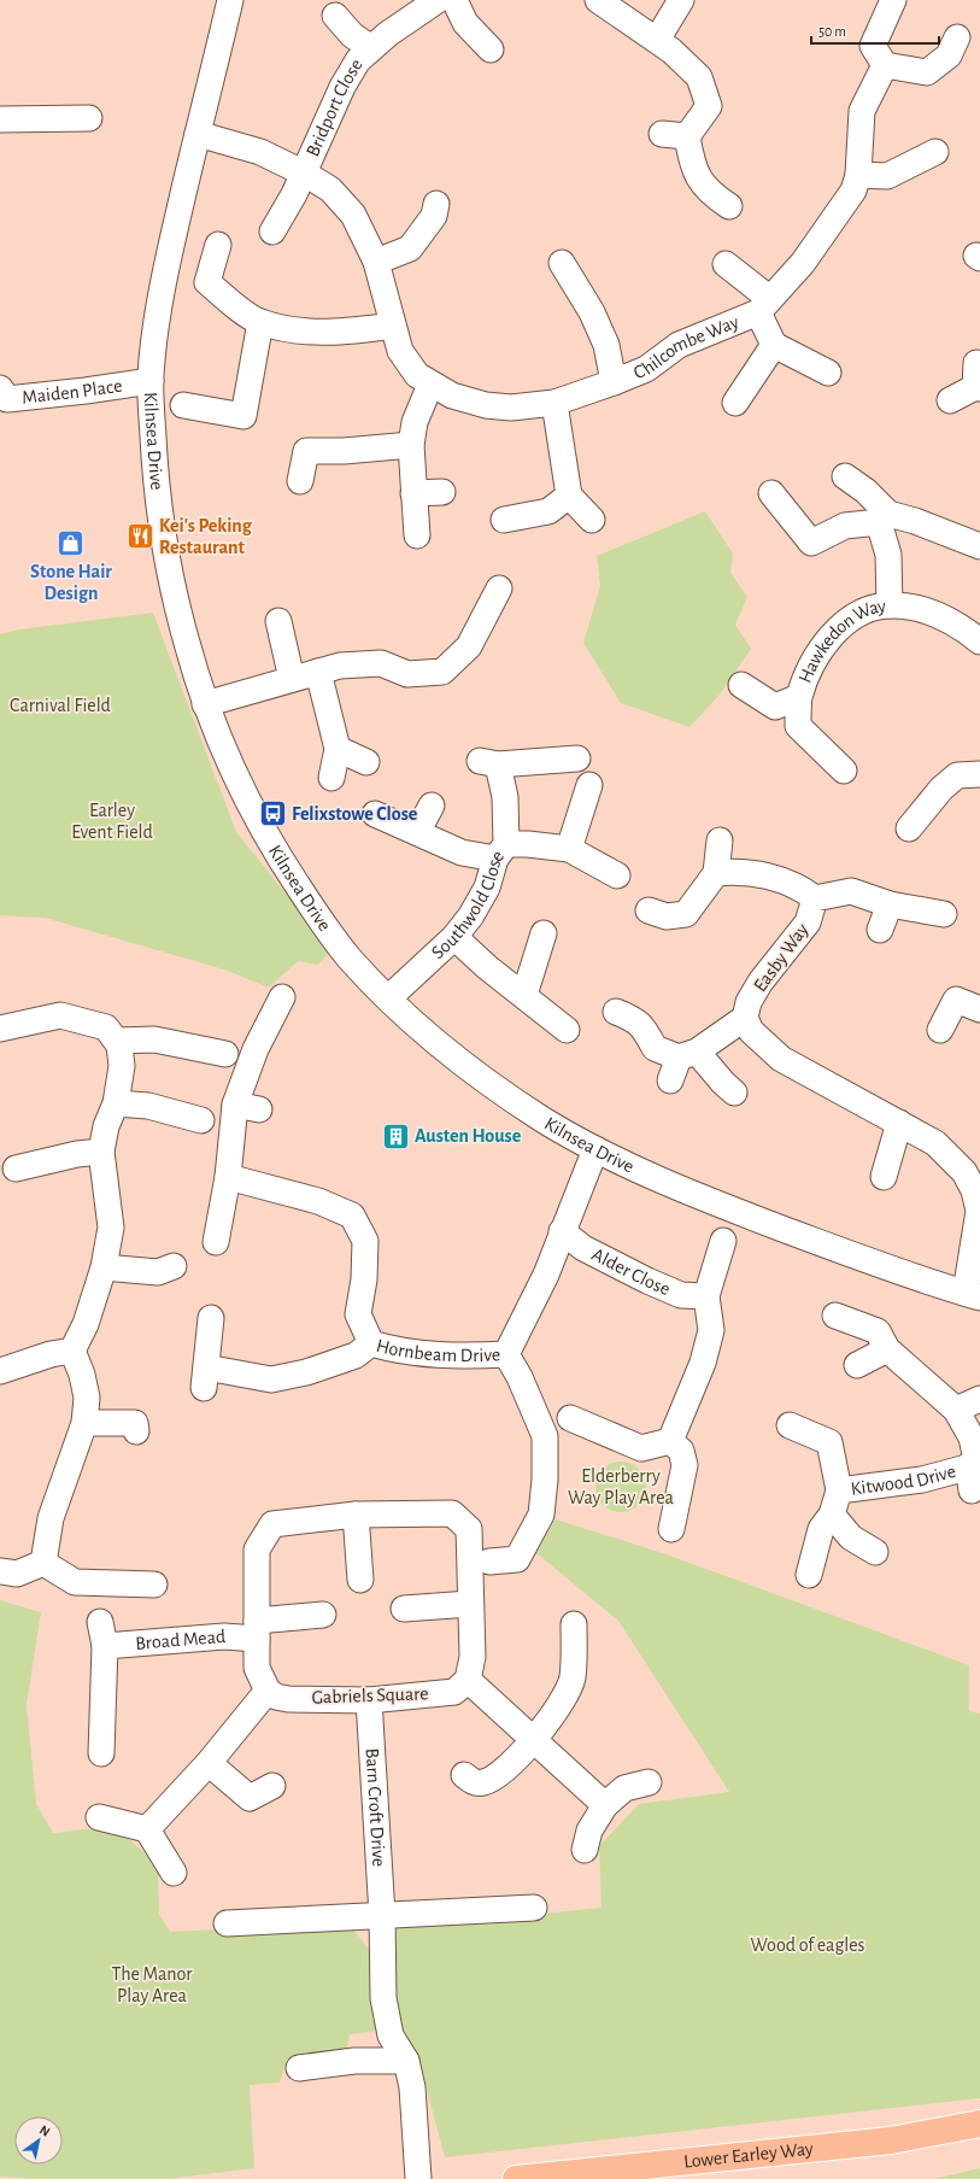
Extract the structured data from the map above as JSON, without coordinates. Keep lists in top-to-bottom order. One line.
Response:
{"streets":{"main road":["Lower Earley Way"],"street":["Bridport Close","Chilcombe Way","Maiden Place","Kilnsea Drive","Hawkedon Way","Southwold Close","Easby Way","Alder Close","Hornbeam Drive","Kitwood Drive","Broad Mead","Gabriels Square","Barn Croft Drive"]},"crossings":[["Bridport Close","Chilcombe Way"],["Chilcombe Way","Kilnsea Drive"],["Maiden Place","Kilnsea Drive"],["Kilnsea Drive","Southwold Close"],["Kilnsea Drive","Hornbeam Drive"],["Alder Close","Hornbeam Drive"],["Gabriels Square","Barn Croft Drive"]],"parks":["Carnival Field","Earley Event Field","Elderberry Way Play Area","Wood of eagles","The Manor Play Area"],"places":{"restaurant":["Kei's Peking Restaurant"],"shop":["Stone Hair Design"],"bus stop":["Felixstowe Close"],"building":["Austen House"]},"scale_bar":"50 m","north":"top right"}
